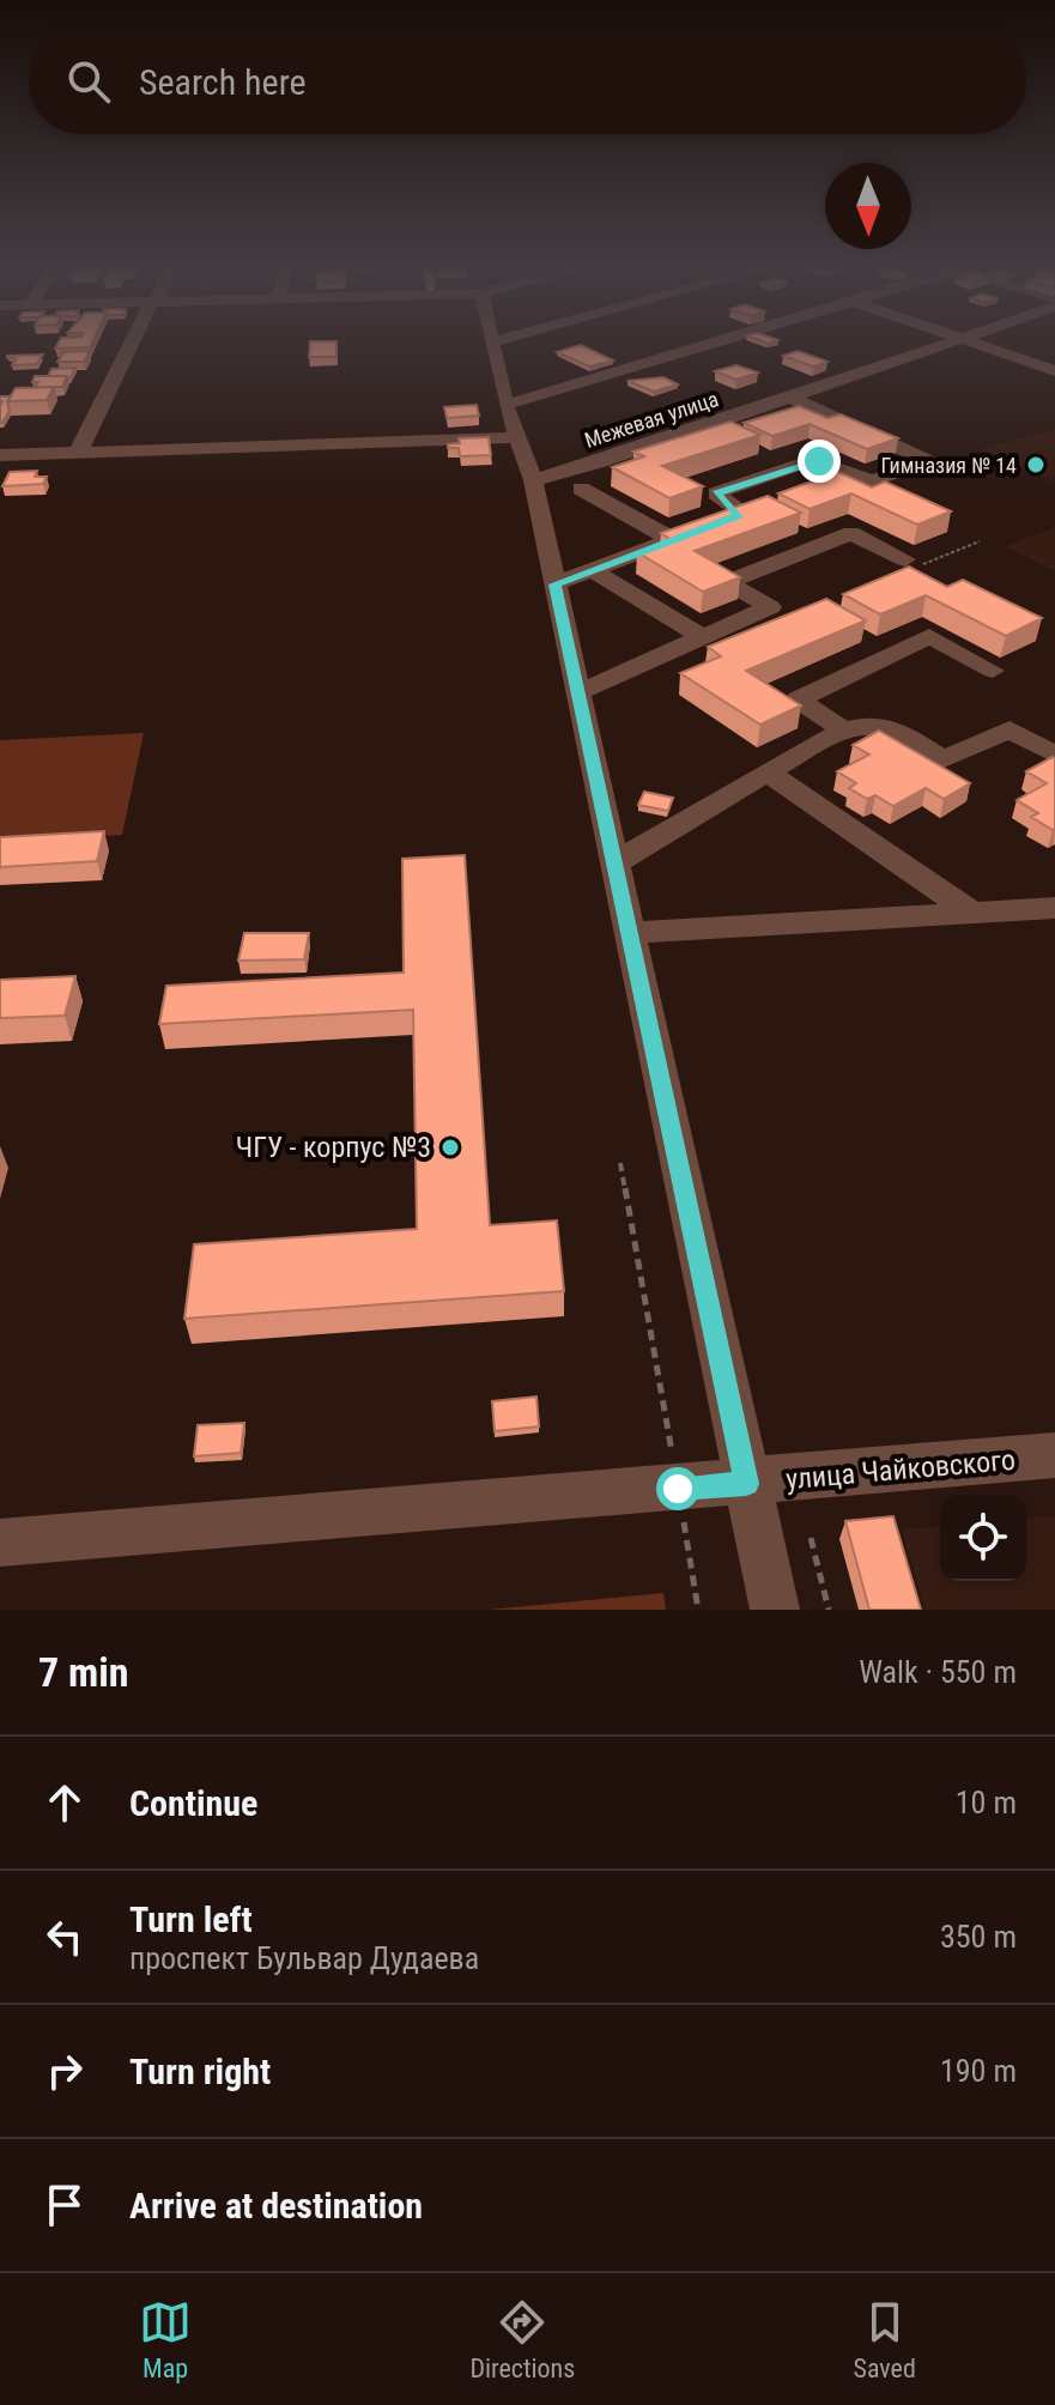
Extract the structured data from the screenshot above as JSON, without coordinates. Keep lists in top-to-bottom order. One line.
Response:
{"streets":{"street":["Межевая улица","улица Чайковского"]},"places":["Гимназия № 14","ЧГУ - корпус №3"],"north":"bottom","page":{"search":"Search here","heading":["7 min","Walk · 550 m"],"list":[["Continue","10 m"],["Turn left","проспект Бульвар Дудаева","350 m"],["Turn right","190 m"],"Arrive at destination"],"nav":["Map","Directions","Saved"]}}
